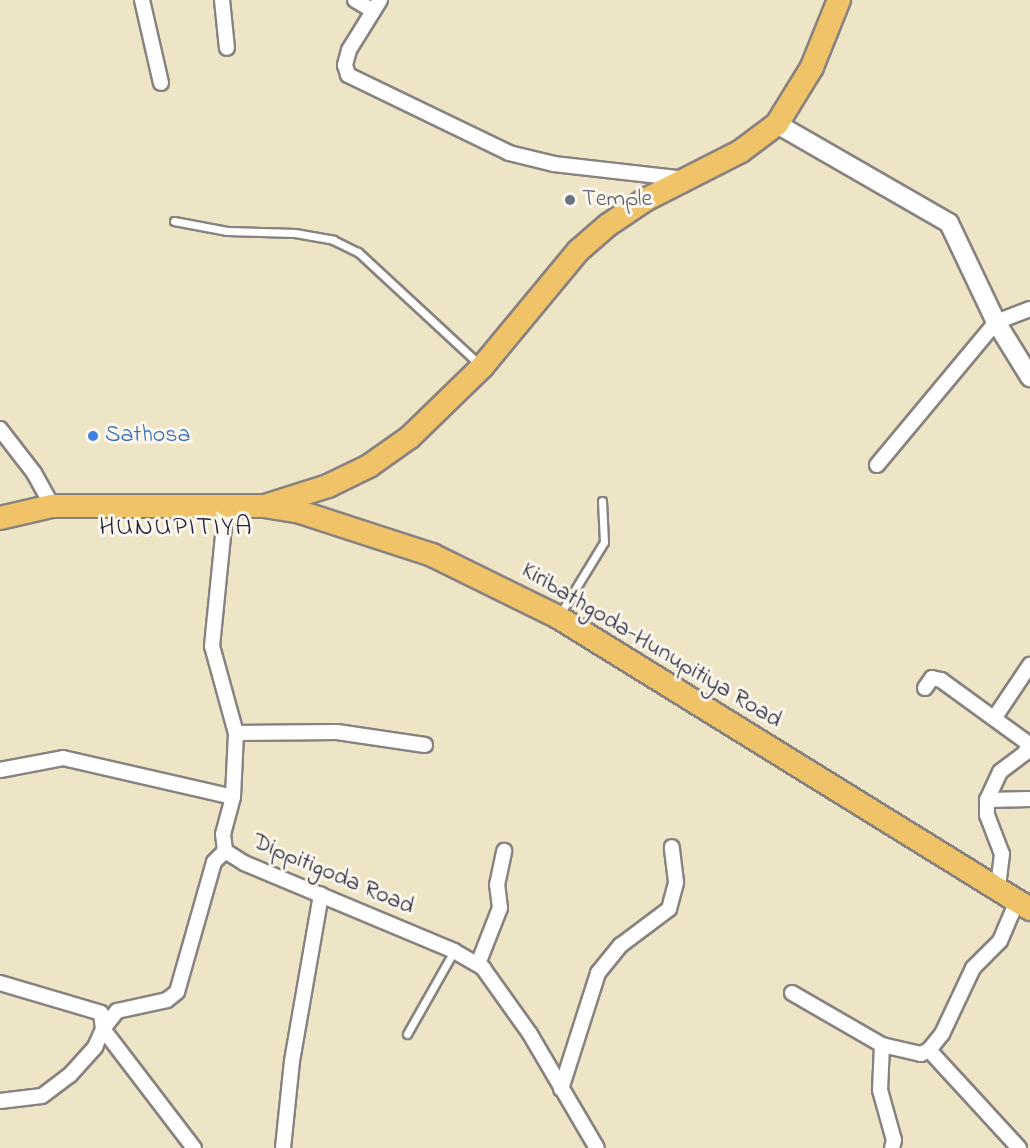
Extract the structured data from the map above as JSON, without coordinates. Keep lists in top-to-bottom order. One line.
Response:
{"streets":{"main road":["Kiribathgoda-Hunupitiya Road"],"street":["Dippitigoda Road"]},"crossings":[["Kiribathgoda-Hunupitiya Road","Dippitigoda Road"]],"districts":["HUNUPITIYA"],"places":["Temple","Sathosa"]}
